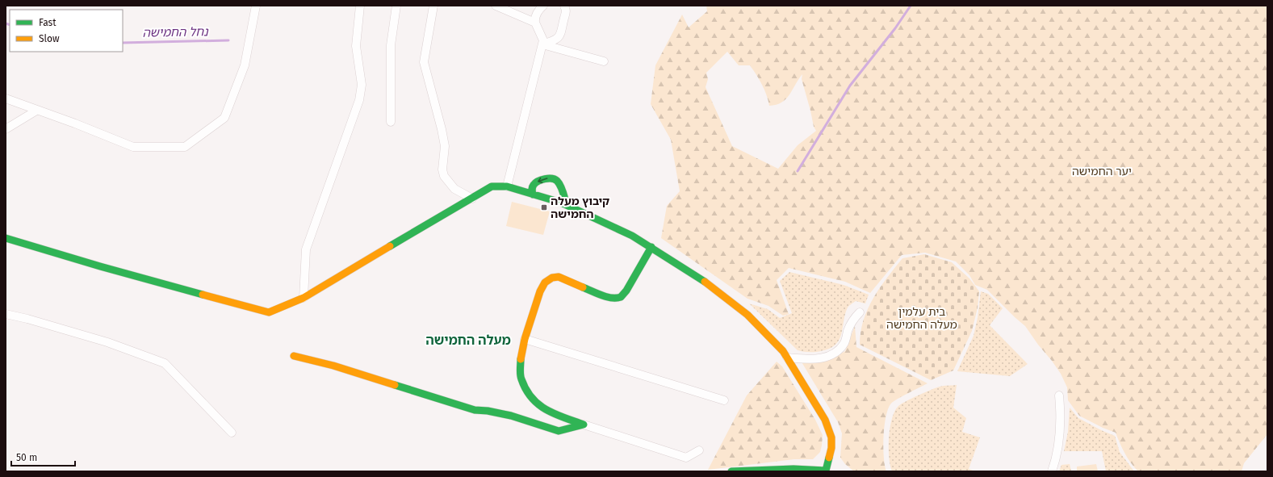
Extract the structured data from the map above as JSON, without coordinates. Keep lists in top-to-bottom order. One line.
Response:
{"districts":["מעלה החמישה"],"water":["נחל החמישה"],"parks":["יער החמישה","בית עלמין מעלה החמישה"],"places":{"transit":["קיבוץ מעלה החמישה"]},"legend":["Fast","Slow"],"scale_bar":"50 m"}
